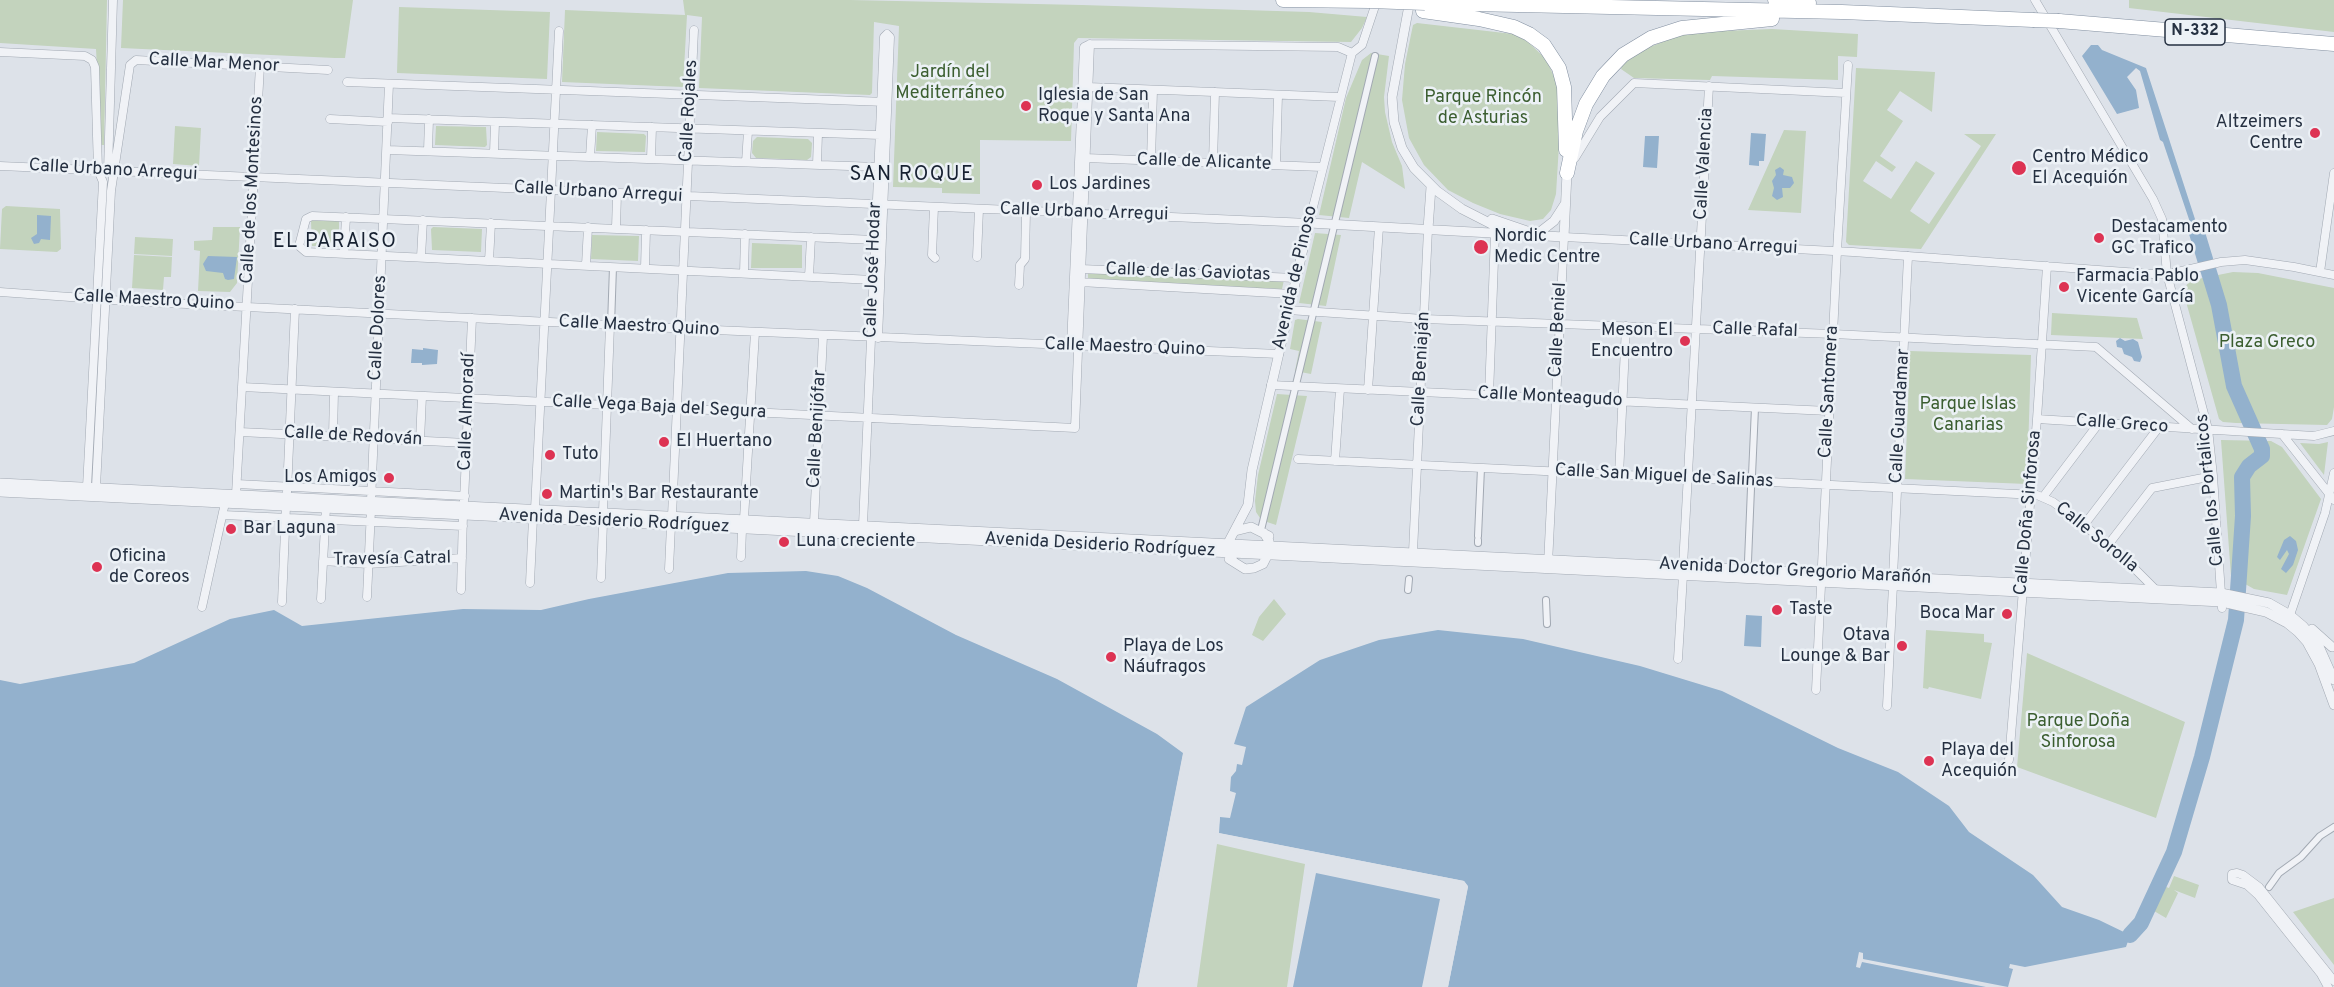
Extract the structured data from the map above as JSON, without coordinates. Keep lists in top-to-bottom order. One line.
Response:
{"streets":{"highway":["N-332"],"street":["Calle Mar Menor","Calle Rojales","Calle de Alicante","Calle Valencia","Calle Urbano Arregui","Calle de los Montesinos","Calle José Hodar","Calle de las Gaviotas","Avenida de Pinoso","Calle Maestro Quino","Calle Dolores","Calle Beniel","Calle Rafal","Calle Beniaján","Calle Santomera","Calle Monteagudo","Calle Vega Baja del Segura","Calle Almoradí","Calle Guardamar","Calle Greco","Calle Benijófar","Calle de Redován","Calle San Miguel de Salinas","Calle los Portalicos","Calle Doña Sinforosa","Avenida Desiderio Rodríguez","Calle Sorolla","Travesía Catral","Avenida Doctor Gregorio Marañón"]},"crossings":[["N-332","Avenida de Pinoso"],["Calle Mar Menor","Calle Urbano Arregui"],["Calle Mar Menor","Calle de los Montesinos"],["Calle Mar Menor","Calle Maestro Quino"],["Calle Mar Menor","Avenida Desiderio Rodríguez"],["Calle Rojales","Calle Urbano Arregui"],["Calle Rojales","Calle Maestro Quino"],["Calle Rojales","Calle Vega Baja del Segura"],["Calle Rojales","Avenida Desiderio Rodríguez"],["Calle de Alicante","Avenida de Pinoso"],["Calle Valencia","Calle Urbano Arregui"],["Calle Valencia","Calle Beniel"],["Calle Valencia","Calle Rafal"],["Calle Valencia","Calle Monteagudo"],["Calle Valencia","Calle San Miguel de Salinas"],["Calle Valencia","Avenida Doctor Gregorio Marañón"],["Calle Urbano Arregui","Calle de los Montesinos"],["Calle Urbano Arregui","Calle José Hodar"],["Calle Urbano Arregui","Avenida de Pinoso"],["Calle Urbano Arregui","Calle Dolores"],["Calle Urbano Arregui","Calle Beniel"],["Calle Urbano Arregui","Calle Beniaján"],["Calle Urbano Arregui","Calle Santomera"],["Calle Urbano Arregui","Calle Guardamar"],["Calle Urbano Arregui","Calle los Portalicos"],["Calle Urbano Arregui","Calle Doña Sinforosa"],["Calle de los Montesinos","Calle Maestro Quino"],["Calle de los Montesinos","Calle Vega Baja del Segura"],["Calle de los Montesinos","Calle de Redován"],["Calle de los Montesinos","Avenida Desiderio Rodríguez"],["Calle José Hodar","Calle Maestro Quino"],["Calle José Hodar","Calle Vega Baja del Segura"],["Calle José Hodar","Avenida Desiderio Rodríguez"],["Calle de las Gaviotas","Avenida de Pinoso"],["Avenida de Pinoso","Calle Maestro Quino"],["Avenida de Pinoso","Calle Rafal"],["Avenida de Pinoso","Calle Monteagudo"],["Avenida de Pinoso","Avenida Doctor Gregorio Marañón"],["Calle Maestro Quino","Calle Dolores"],["Calle Maestro Quino","Calle Vega Baja del Segura"],["Calle Maestro Quino","Calle Almoradí"],["Calle Maestro Quino","Calle Benijófar"],["Calle Dolores","Calle Vega Baja del Segura"],["Calle Dolores","Calle de Redován"],["Calle Dolores","Avenida Desiderio Rodríguez"],["Calle Dolores","Travesía Catral"],["Calle Beniel","Calle Rafal"],["Calle Beniel","Calle Monteagudo"],["Calle Beniel","Calle San Miguel de Salinas"],["Calle Beniel","Avenida Doctor Gregorio Marañón"],["Calle Rafal","Calle Beniaján"],["Calle Rafal","Calle Santomera"],["Calle Rafal","Calle Guardamar"],["Calle Rafal","Calle Greco"],["Calle Rafal","Calle Doña Sinforosa"],["Calle Beniaján","Calle Monteagudo"],["Calle Beniaján","Calle San Miguel de Salinas"],["Calle Beniaján","Avenida Doctor Gregorio Marañón"],["Calle Santomera","Calle Monteagudo"],["Calle Santomera","Calle San Miguel de Salinas"],["Calle Santomera","Avenida Doctor Gregorio Marañón"],["Calle Vega Baja del Segura","Calle Almoradí"],["Calle Vega Baja del Segura","Calle Benijófar"],["Calle Almoradí","Calle de Redován"],["Calle Almoradí","Avenida Desiderio Rodríguez"],["Calle Almoradí","Travesía Catral"],["Calle Guardamar","Calle San Miguel de Salinas"],["Calle Guardamar","Avenida Doctor Gregorio Marañón"],["Calle Greco","Calle los Portalicos"],["Calle Greco","Calle Doña Sinforosa"],["Calle Benijófar","Avenida Desiderio Rodríguez"],["Calle San Miguel de Salinas","Calle Doña Sinforosa"],["Calle San Miguel de Salinas","Calle Sorolla"],["Calle los Portalicos","Avenida Doctor Gregorio Marañón"],["Calle Doña Sinforosa","Calle Sorolla"],["Calle Doña Sinforosa","Avenida Doctor Gregorio Marañón"],["Avenida Desiderio Rodríguez","Avenida Doctor Gregorio Marañón"],["Calle Sorolla","Avenida Doctor Gregorio Marañón"]],"districts":["SAN ROQUE","EL PARAISO"],"parks":["Jardín del Mediterráneo","Parque Rincón de Asturias","Plaza Greco","Parque Islas Canarias","Parque Doña Sinforosa"],"places":["Iglesia de San Roque y Santa Ana","Altzeimers Centre","Centro Médico El Acequión","Los Jardines","Destacamento GC Trafico","Nordic Medic Centre","Farmacia Pablo Vicente García","Meson El Encuentro","El Huertano","Tuto","Los Amigos","Martin's Bar Restaurante","Bar Laguna","Luna creciente","Oficina de Coreos","Taste","Boca Mar","Otava Lounge & Bar","Playa de Los Náufragos","Playa del Acequión"]}
